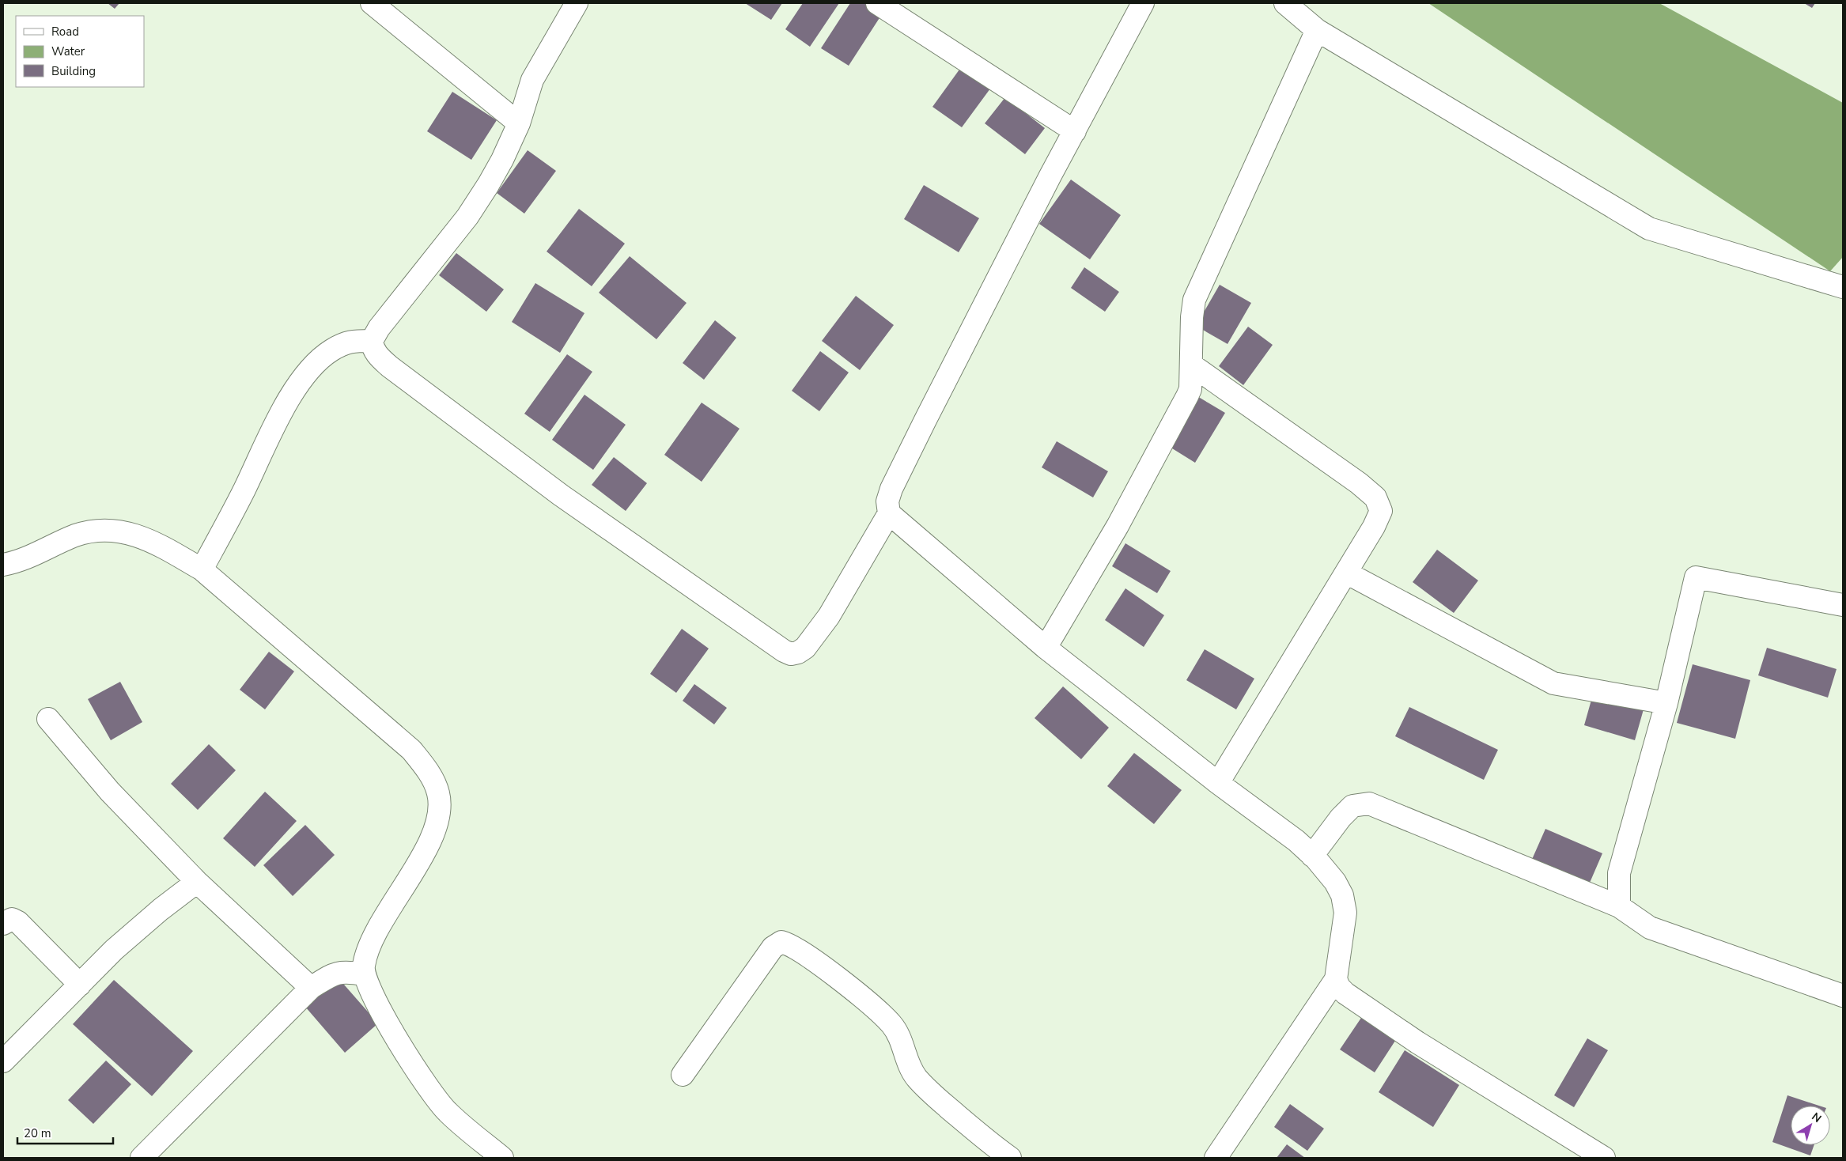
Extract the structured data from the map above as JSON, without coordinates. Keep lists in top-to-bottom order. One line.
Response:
{"legend":["Road","Water","Building"],"scale_bar":"20 m","north":"top right"}
